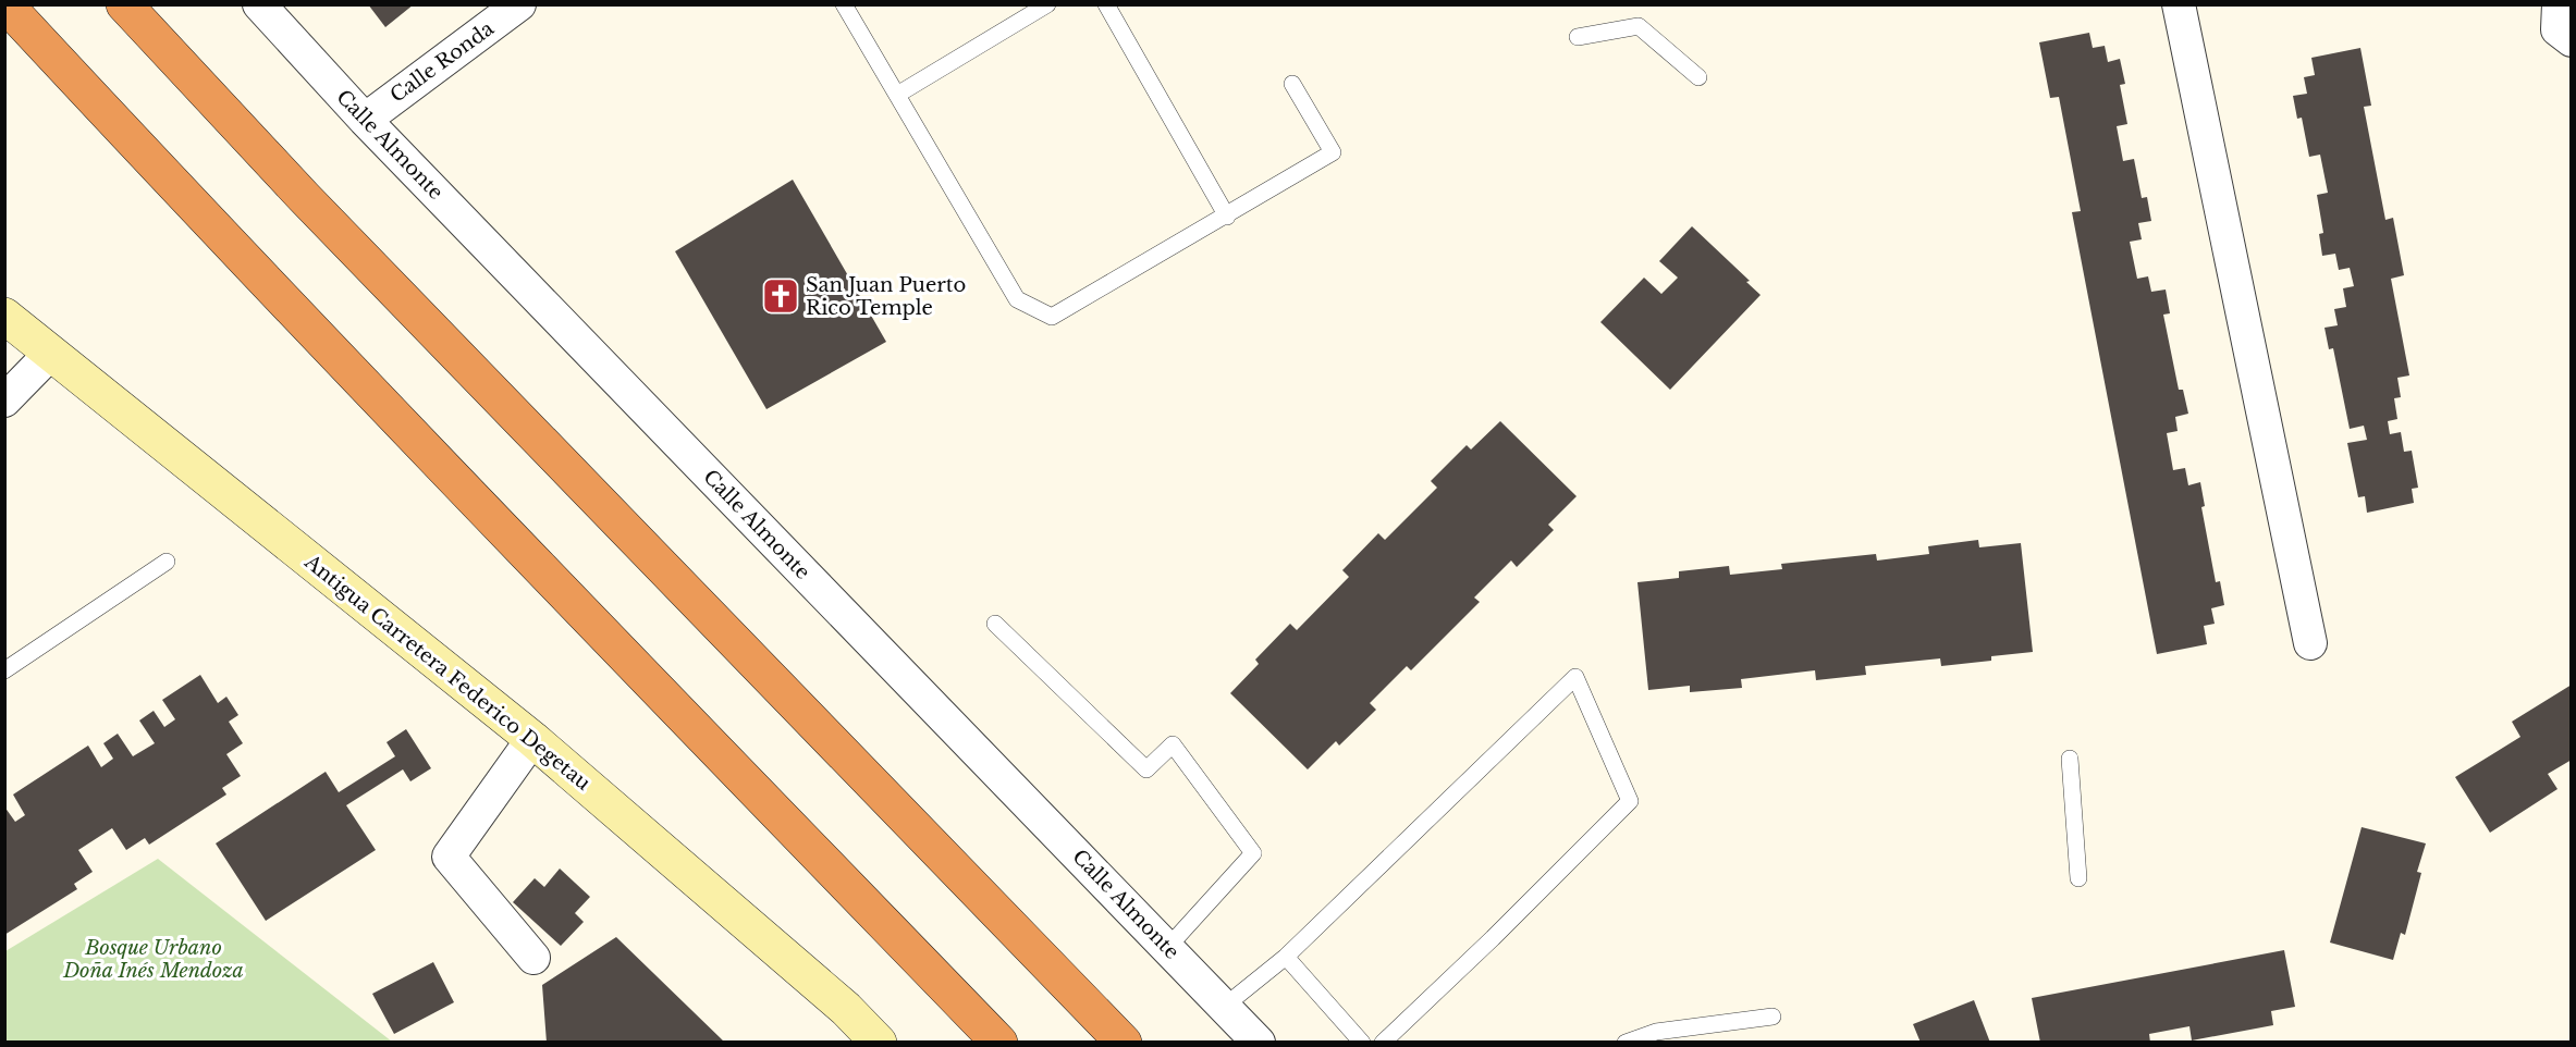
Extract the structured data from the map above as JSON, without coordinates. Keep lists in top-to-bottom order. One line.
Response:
{"streets":{"street":["Calle Ronda","Calle Almonte","Antigua Carretera Federico Degetau"]},"crossings":[["Calle Ronda","Calle Almonte"]],"parks":["Bosque Urbano Doña Inés Mendoza"],"places":{"church":["San Juan Puerto Rico Temple"]}}
